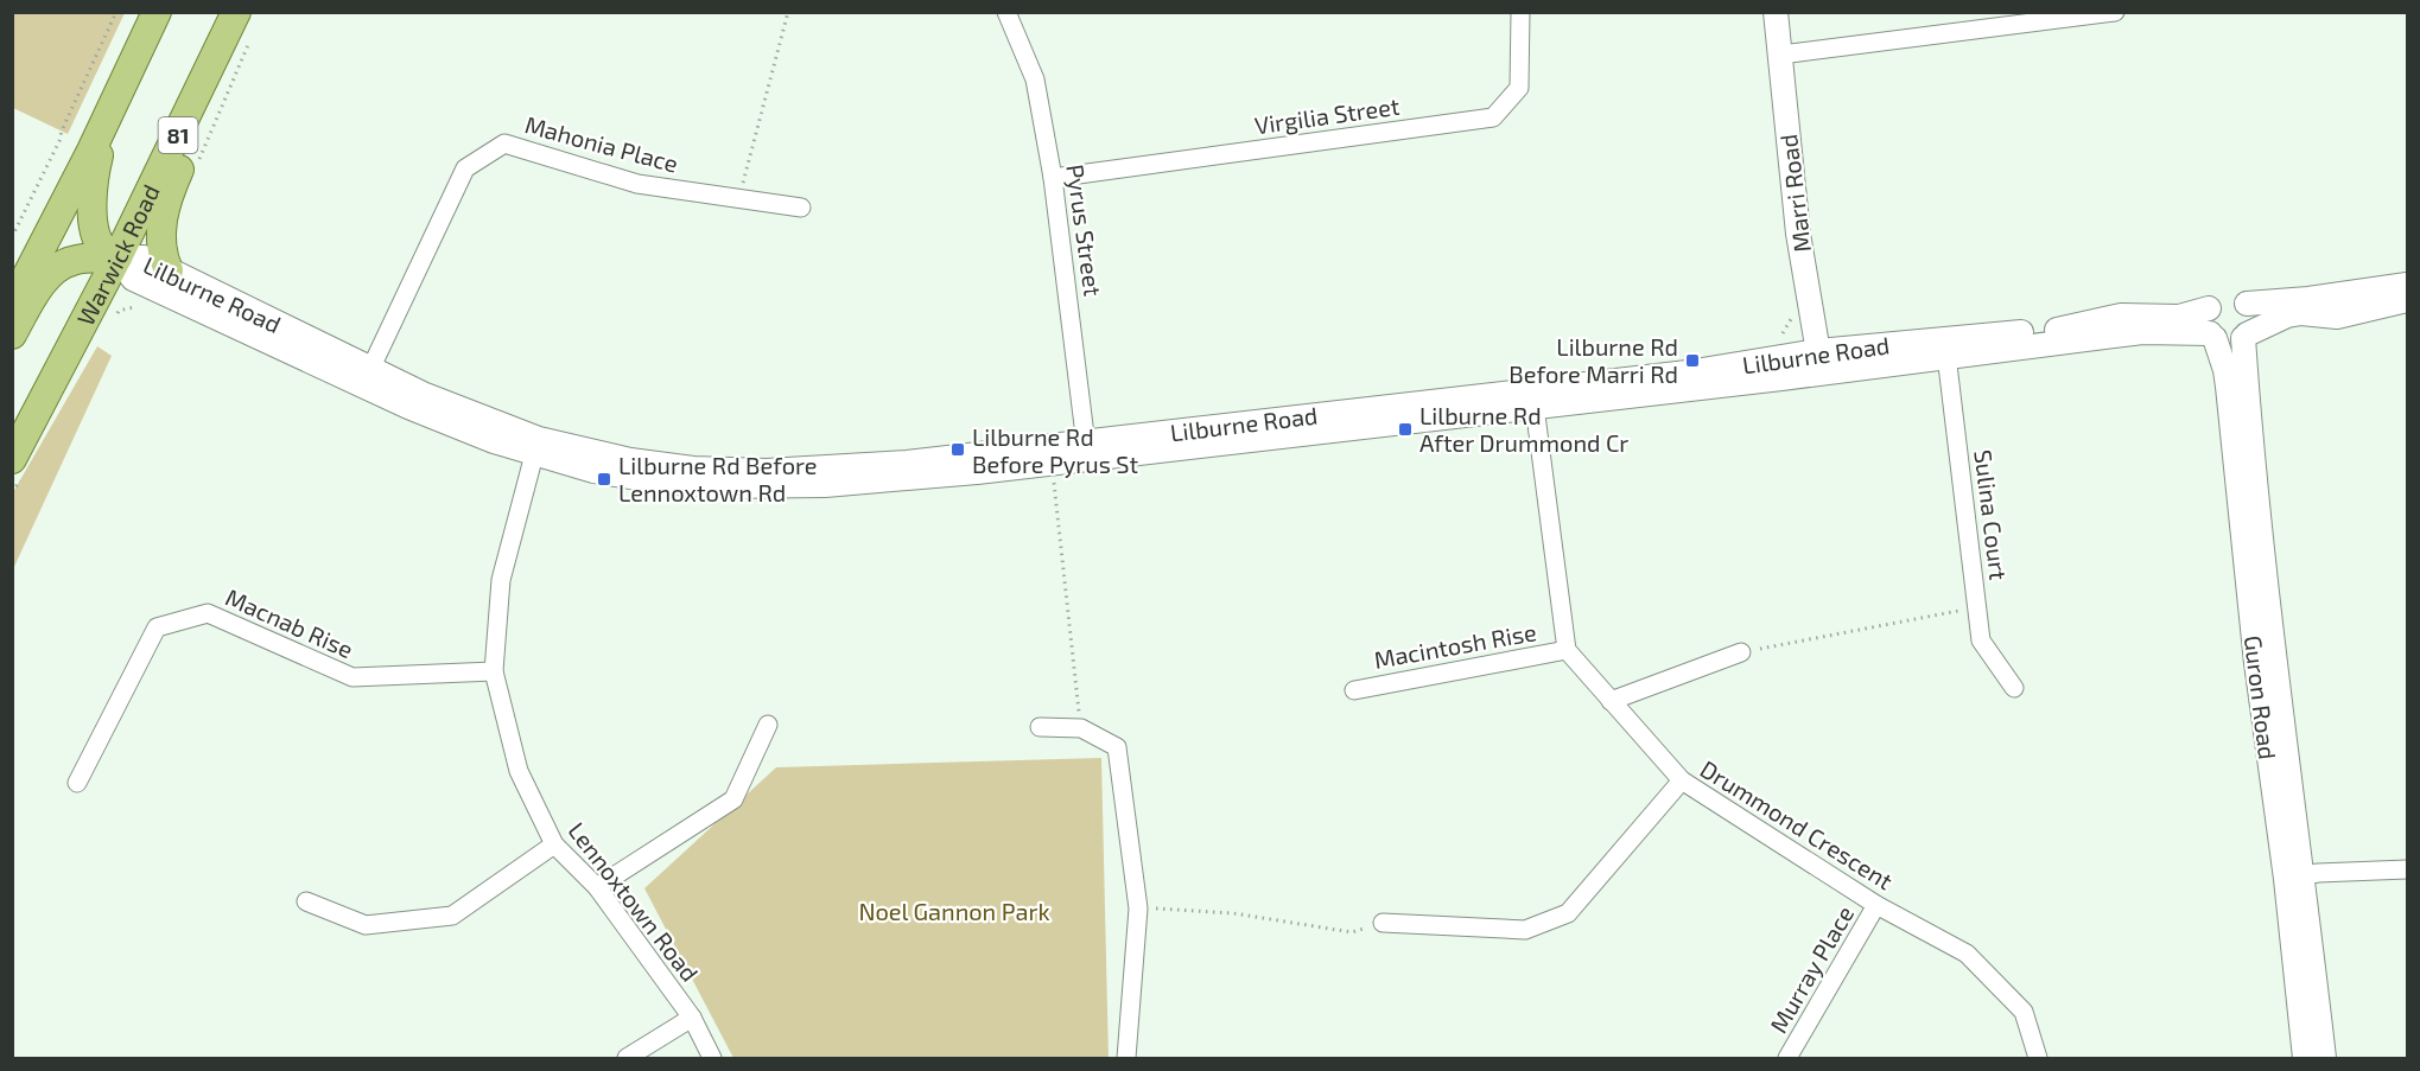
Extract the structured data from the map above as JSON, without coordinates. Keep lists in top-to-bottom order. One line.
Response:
{"streets":{"main road":["81","Warwick Road"],"street":["Virgilia Street","Mahonia Place","Marri Road","Pyrus Street","Lilburne Road","Sulina Court","Macnab Rise","Macintosh Rise","Guron Road","Drummond Crescent","Lennoxtown Road","Murray Place"]},"crossings":[["Virgilia Street","Pyrus Street"],["Mahonia Place","Lilburne Road"],["Marri Road","Lilburne Road"],["Pyrus Street","Lilburne Road"],["Warwick Road","Lilburne Road"],["Lilburne Road","Sulina Court"],["Lilburne Road","Guron Road"],["Lilburne Road","Lennoxtown Road"],["Macnab Rise","Lennoxtown Road"],["Macintosh Rise","Drummond Crescent"],["Drummond Crescent","Murray Place"]],"parks":["Noel Gannon Park"],"places":{"transit":["Lilburne Rd Before Marri Rd","Lilburne Rd After Drummond Cr","Lilburne Rd Before Pyrus St","Lilburne Rd Before Lennoxtown Rd"]}}
